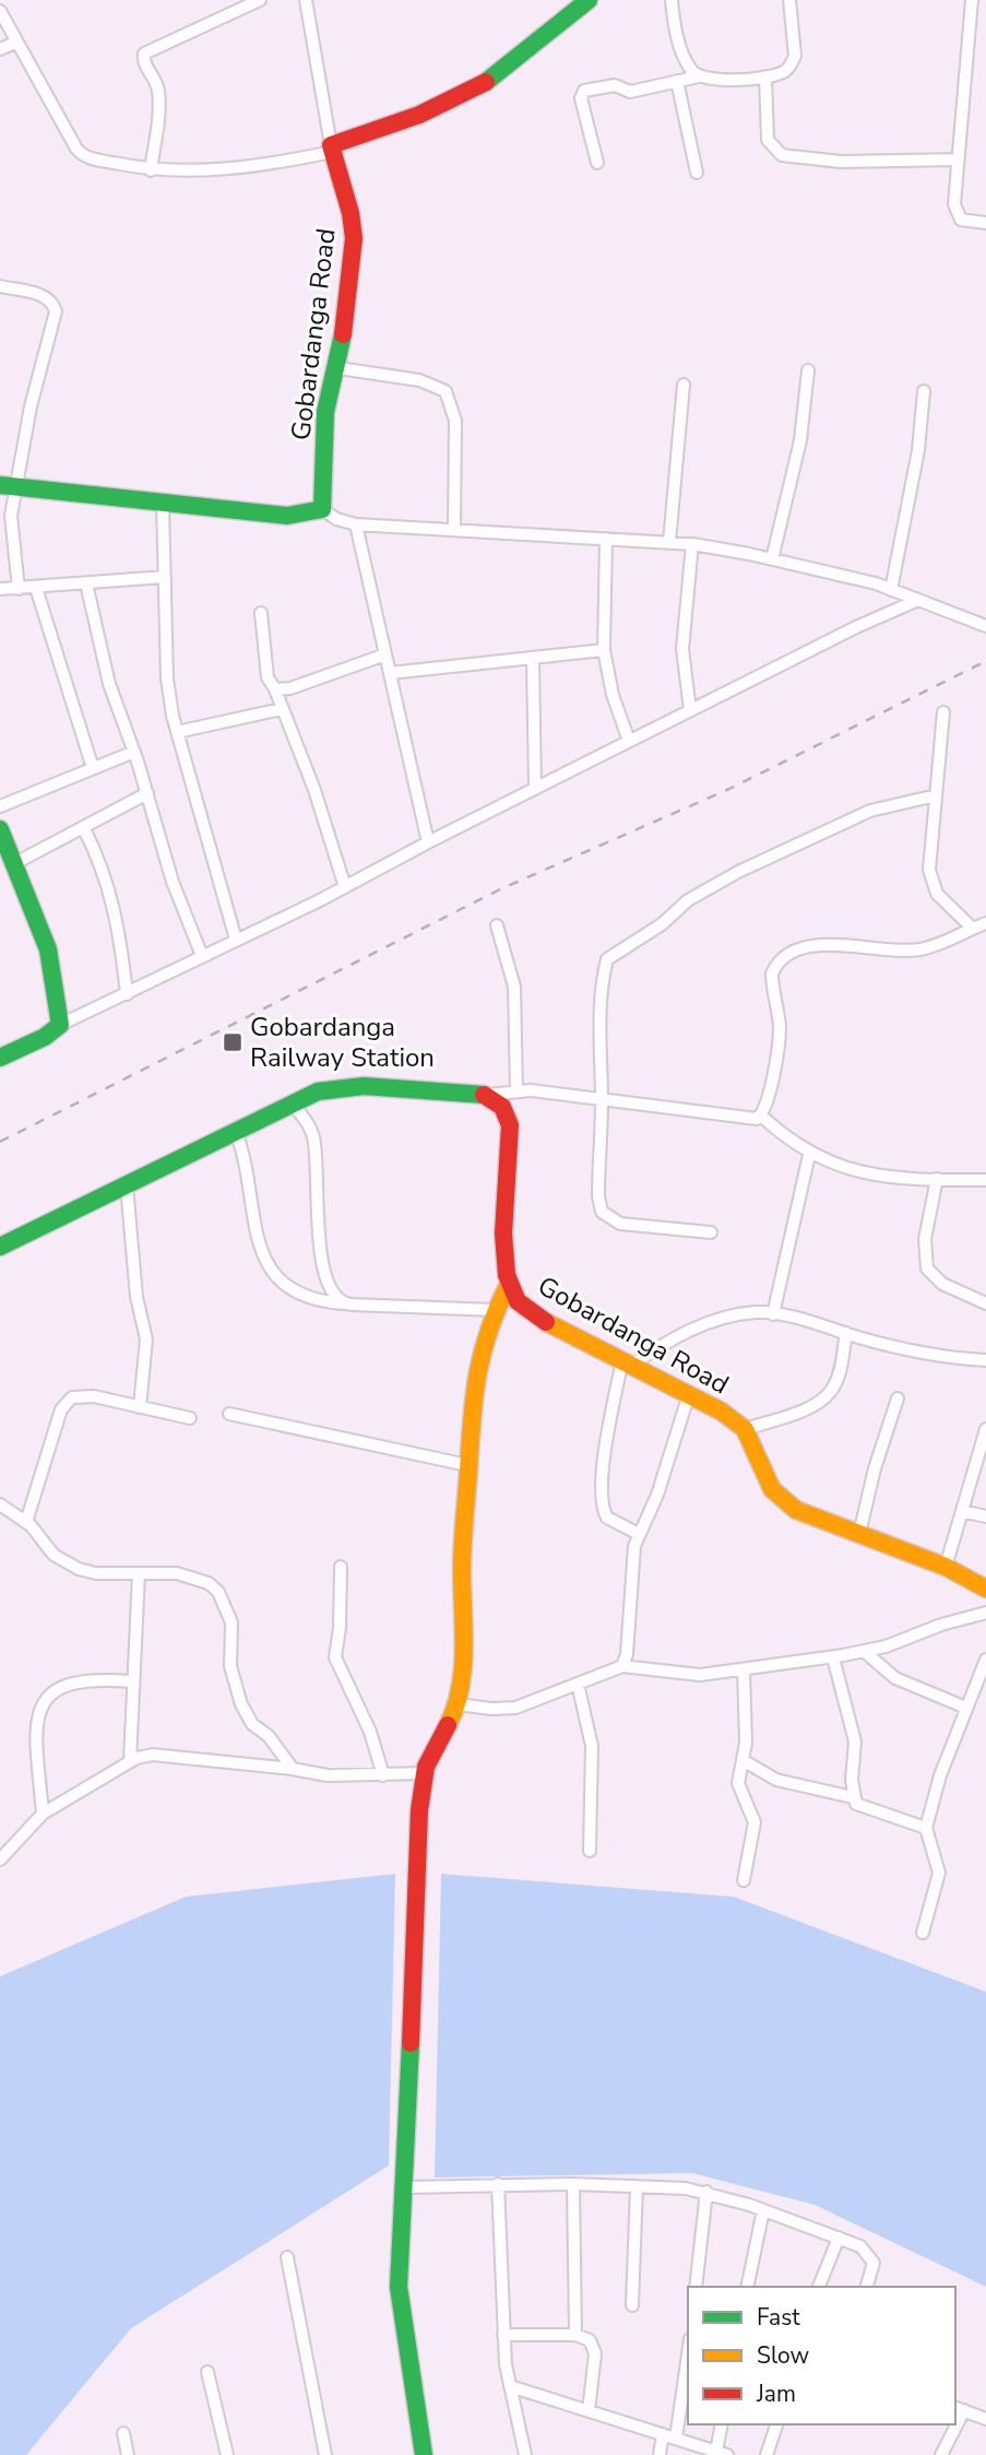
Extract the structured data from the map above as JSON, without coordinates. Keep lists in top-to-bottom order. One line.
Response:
{"streets":{"main road":["Gobardanga Road"]},"places":{"transit":["Gobardanga Railway Station"]},"legend":["Fast","Slow","Jam"]}
